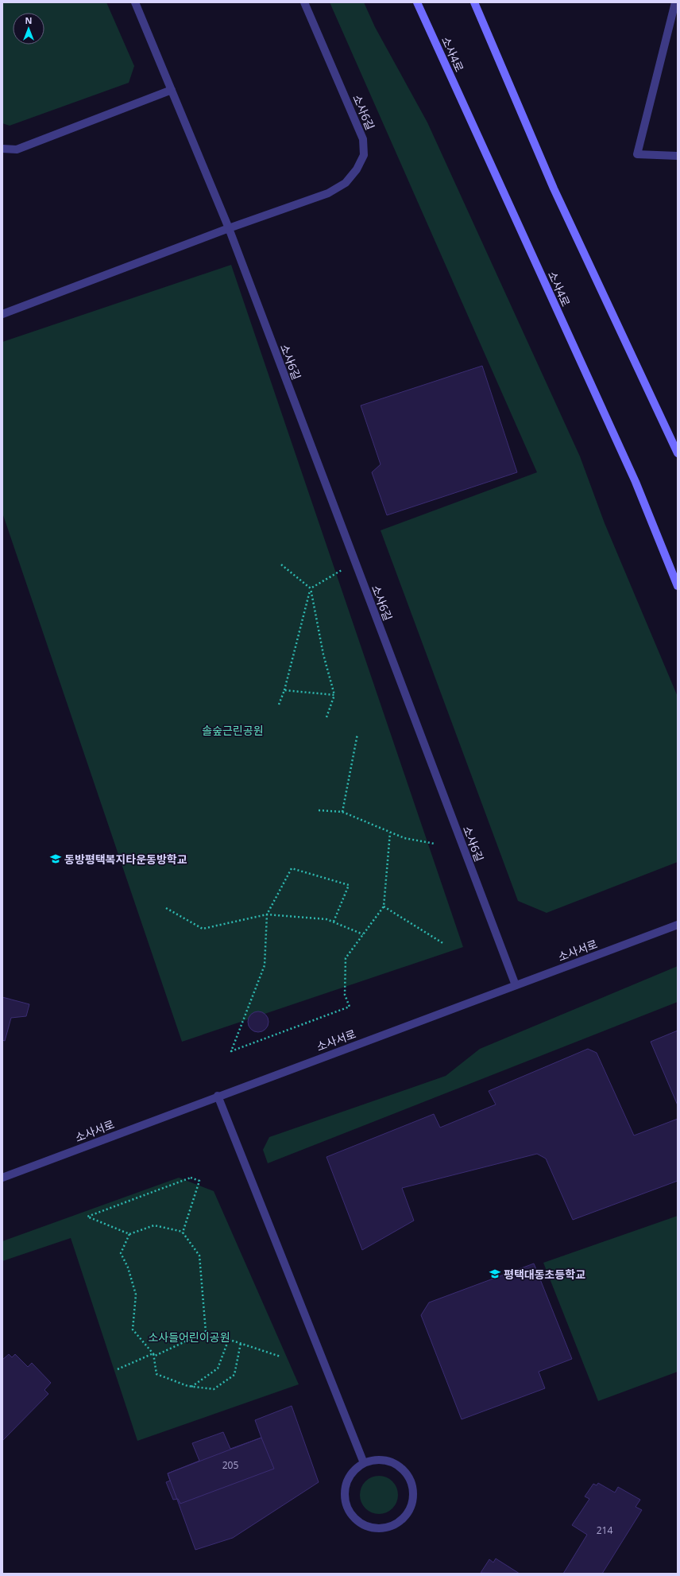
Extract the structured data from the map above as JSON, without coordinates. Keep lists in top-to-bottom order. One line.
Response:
{"streets":{"main road":["소사4로"],"street":["소사6길","소사서로"]},"crossings":[["소사6길","소사서로"]],"parks":["솔숲근린공원","소사들어린이공원"],"places":{"school or university":["동방평택복지타운동방학교","평택대동초등학교"]},"house_numbers":["205","214"],"north":"top"}
